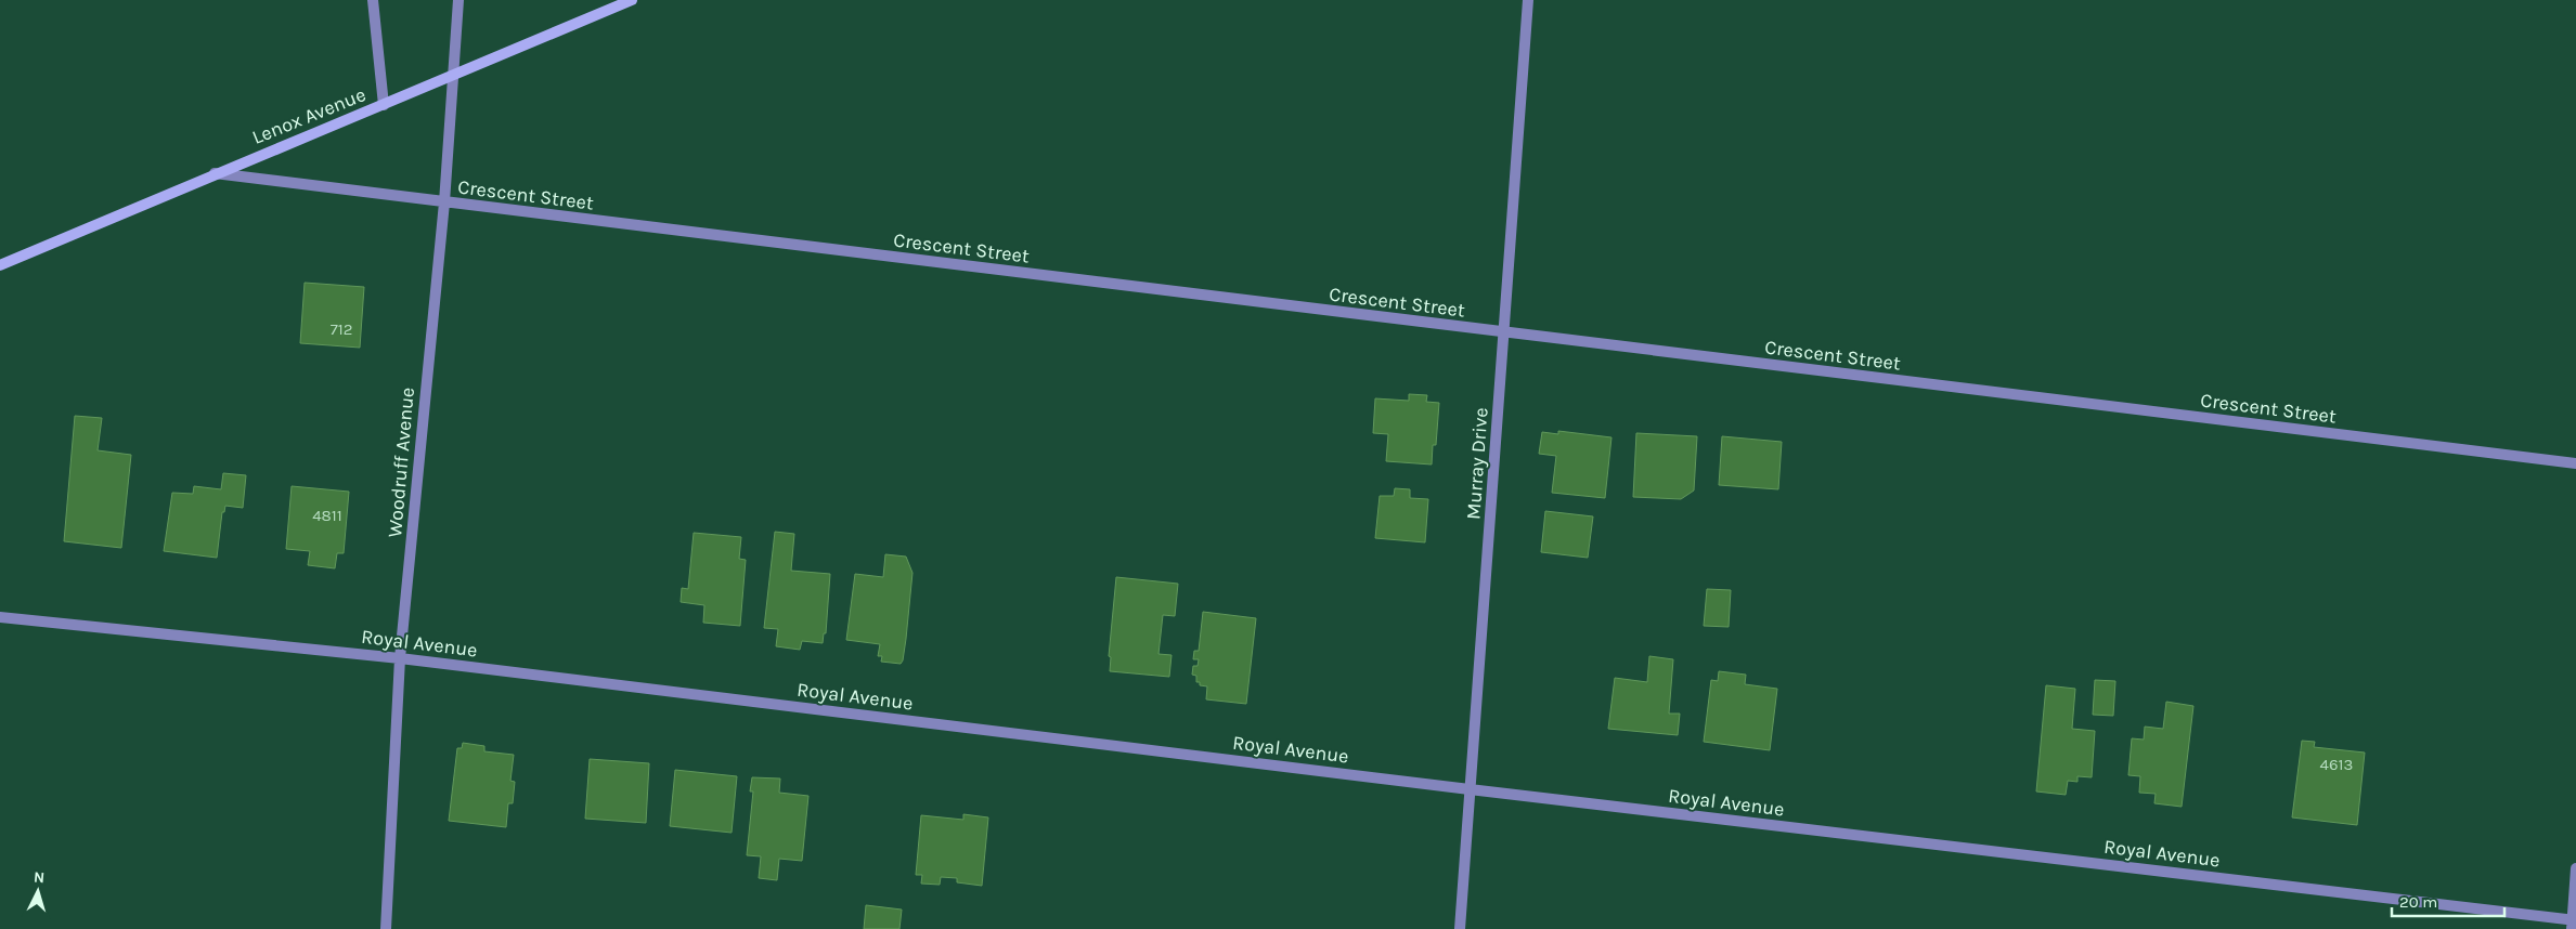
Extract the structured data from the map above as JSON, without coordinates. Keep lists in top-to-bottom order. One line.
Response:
{"streets":{"main road":["Lenox Avenue"],"street":["Crescent Street","Woodruff Avenue","Murray Drive","Royal Avenue"]},"crossings":[["Lenox Avenue","Crescent Street"],["Lenox Avenue","Woodruff Avenue"],["Crescent Street","Woodruff Avenue"],["Crescent Street","Murray Drive"],["Woodruff Avenue","Royal Avenue"],["Murray Drive","Royal Avenue"]],"house_numbers":["712","4811","4613"],"scale_bar":"20 m","north":"top"}
